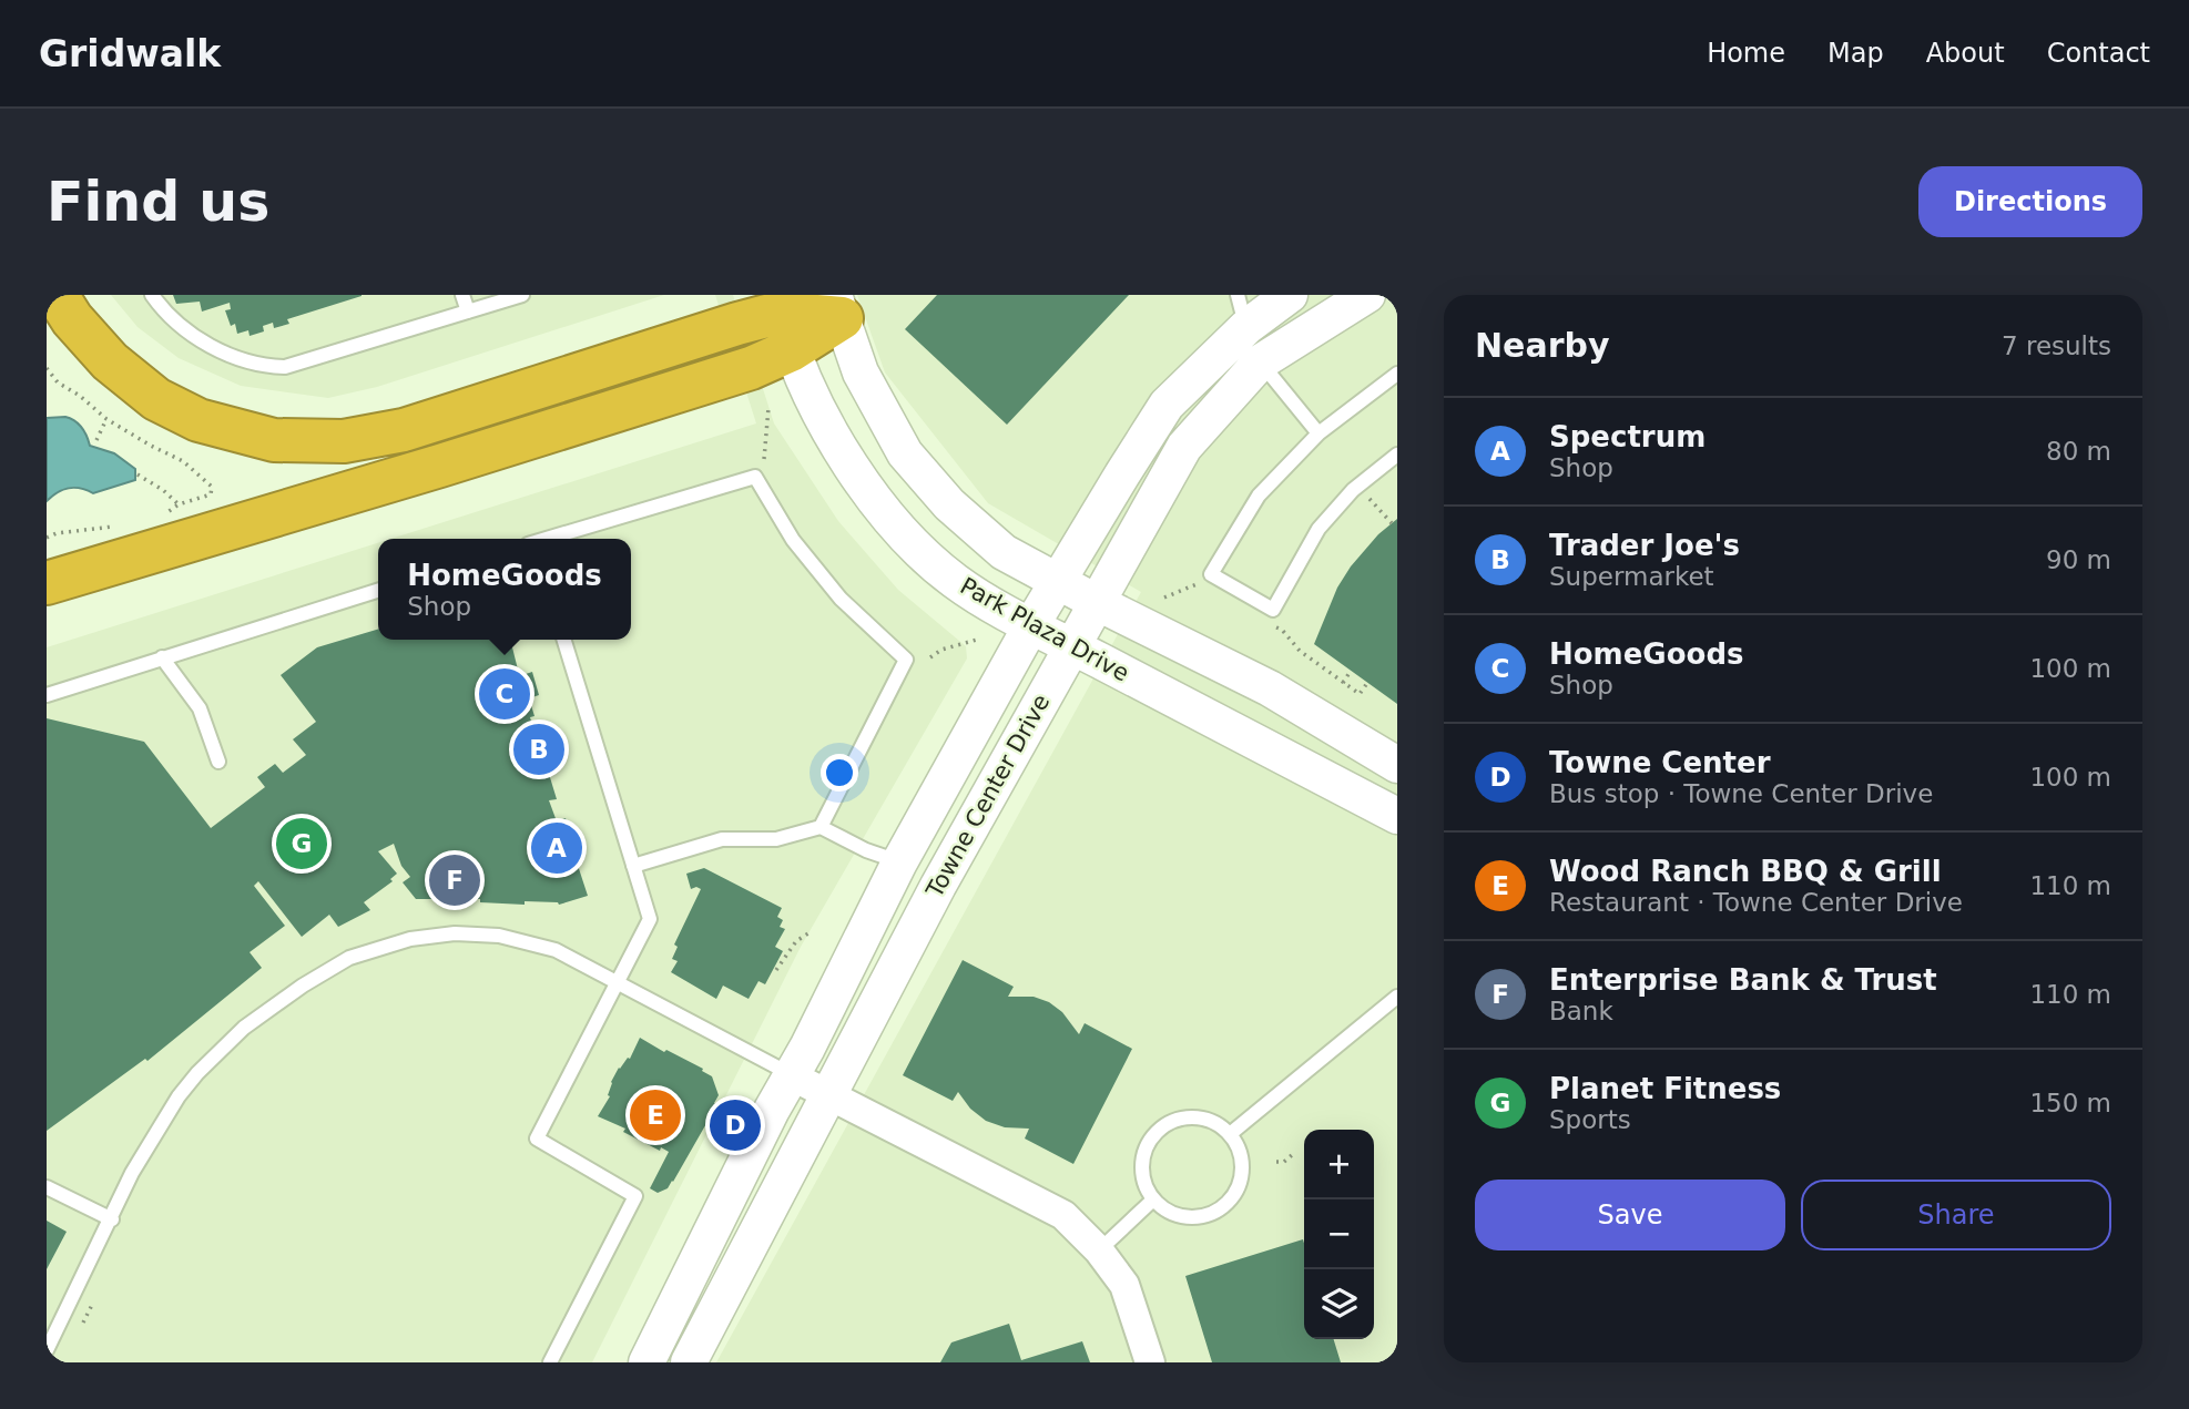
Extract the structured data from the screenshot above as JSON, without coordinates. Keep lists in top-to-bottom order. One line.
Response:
{"streets":{"street":["Park Plaza Drive","Towne Center Drive"]},"crossings":[["Park Plaza Drive","Towne Center Drive"]],"page":{"header":"Gridwalk","nav":["Home","Map","About","Contact"],"buttons":["Directions",["Save","Share"]],"title":"Find us","heading":["Nearby","7 results"],"list":[{"mark":"A","name":"Spectrum","note":"Shop","value":"80 m"},{"mark":"B","name":"Trader Joe's","note":"Supermarket","value":"90 m"},{"mark":"C","name":"HomeGoods","note":"Shop","value":"100 m"},{"mark":"D","name":"Towne Center","note":"Bus stop · Towne Center Drive","value":"100 m"},{"mark":"E","name":"Wood Ranch BBQ & Grill","note":"Restaurant · Towne Center Drive","value":"110 m"},{"mark":"F","name":"Enterprise Bank & Trust","note":"Bank","value":"110 m"},{"mark":"G","name":"Planet Fitness","note":"Sports","value":"150 m"}],"popup":["HomeGoods","Shop"],"pins":["C","B","G","A","F","E","D"],"map_buttons":["+","−"]}}
